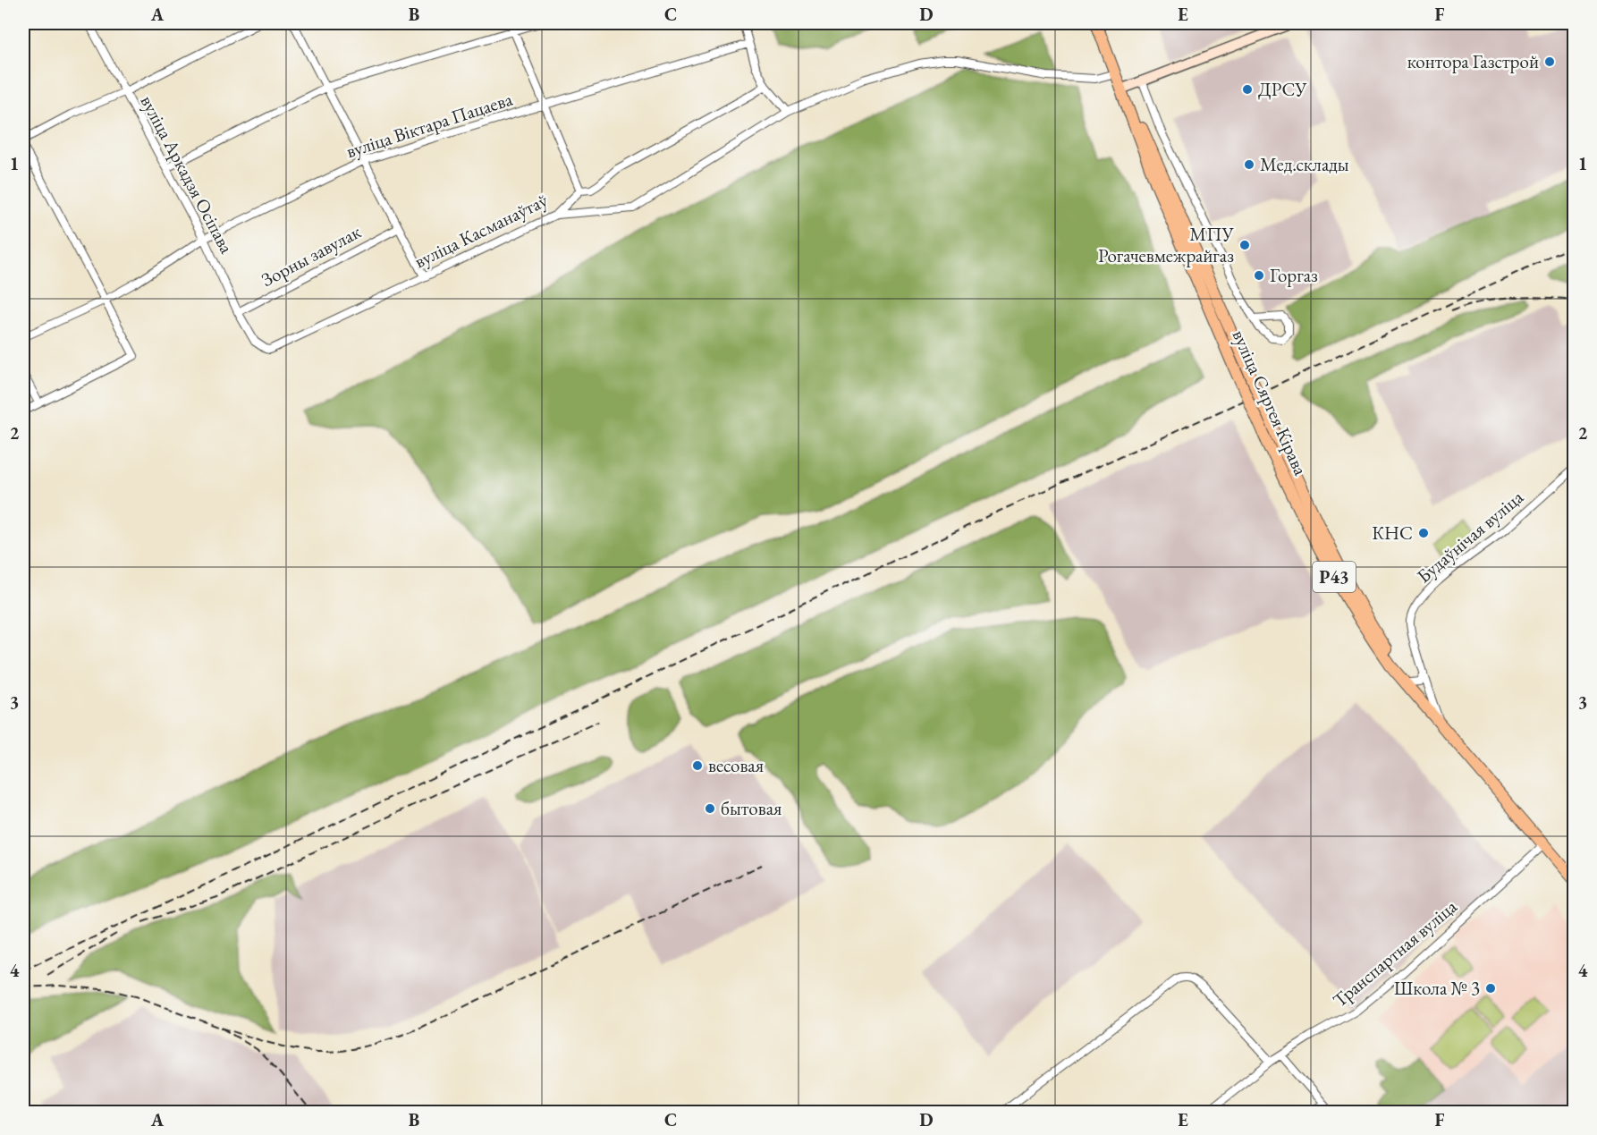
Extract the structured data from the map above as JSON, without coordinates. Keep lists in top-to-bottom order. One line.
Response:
{"streets":{"main road":["вуліца Сяргея Кірава","Р43"],"street":["вуліца Віктара Пацаева","вуліца Аркадзя Осіпава","вуліца Касманаўтаў","Зорны завулак","Будаўнічая вуліца","Транспартная вуліца"]},"crossings":[["вуліца Віктара Пацаева","вуліца Аркадзя Осіпава"],["вуліца Аркадзя Осіпава","вуліца Касманаўтаў"],["вуліца Аркадзя Осіпава","Зорны завулак"],["вуліца Сяргея Кірава","Будаўнічая вуліца"],["вуліца Сяргея Кірава","Транспартная вуліца"]],"places":["контора Газстрой","ДРСУ","Мед.склады","МПУ Рогачевмежрайгаз","Горгаз","КНС","весовая","бытовая","Школа № 3"],"grid":{"columns":["A","B","C","D","E","F"],"rows":["1","2","3","4"]}}
